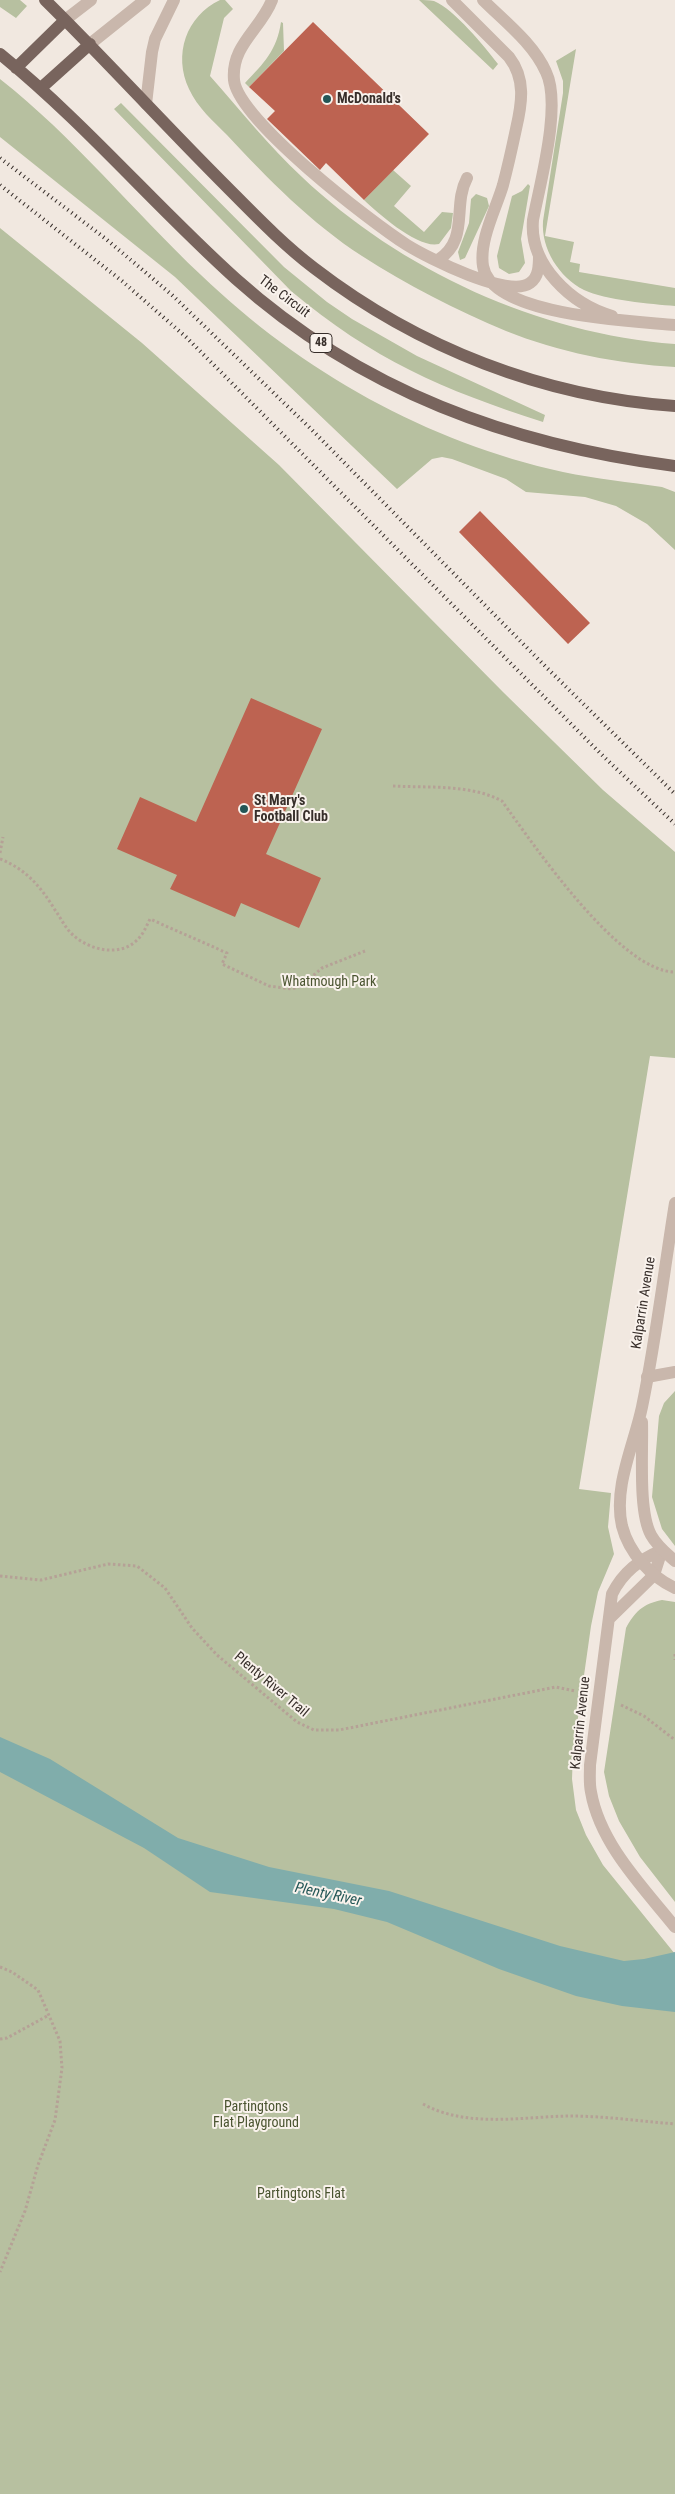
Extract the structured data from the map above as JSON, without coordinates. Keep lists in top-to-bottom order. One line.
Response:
{"streets":{"main road":["The Circuit","48"],"street":["Kalparrin Avenue"],"path":["Plenty River Trail"]},"crossings":[["Kalparrin Avenue","Plenty River Trail"]],"water":["Plenty River"],"parks":["Whatmough Park","Partingtons Flat Playground","Partingtons Flat"],"places":["McDonald's","St Mary's Football Club"]}
